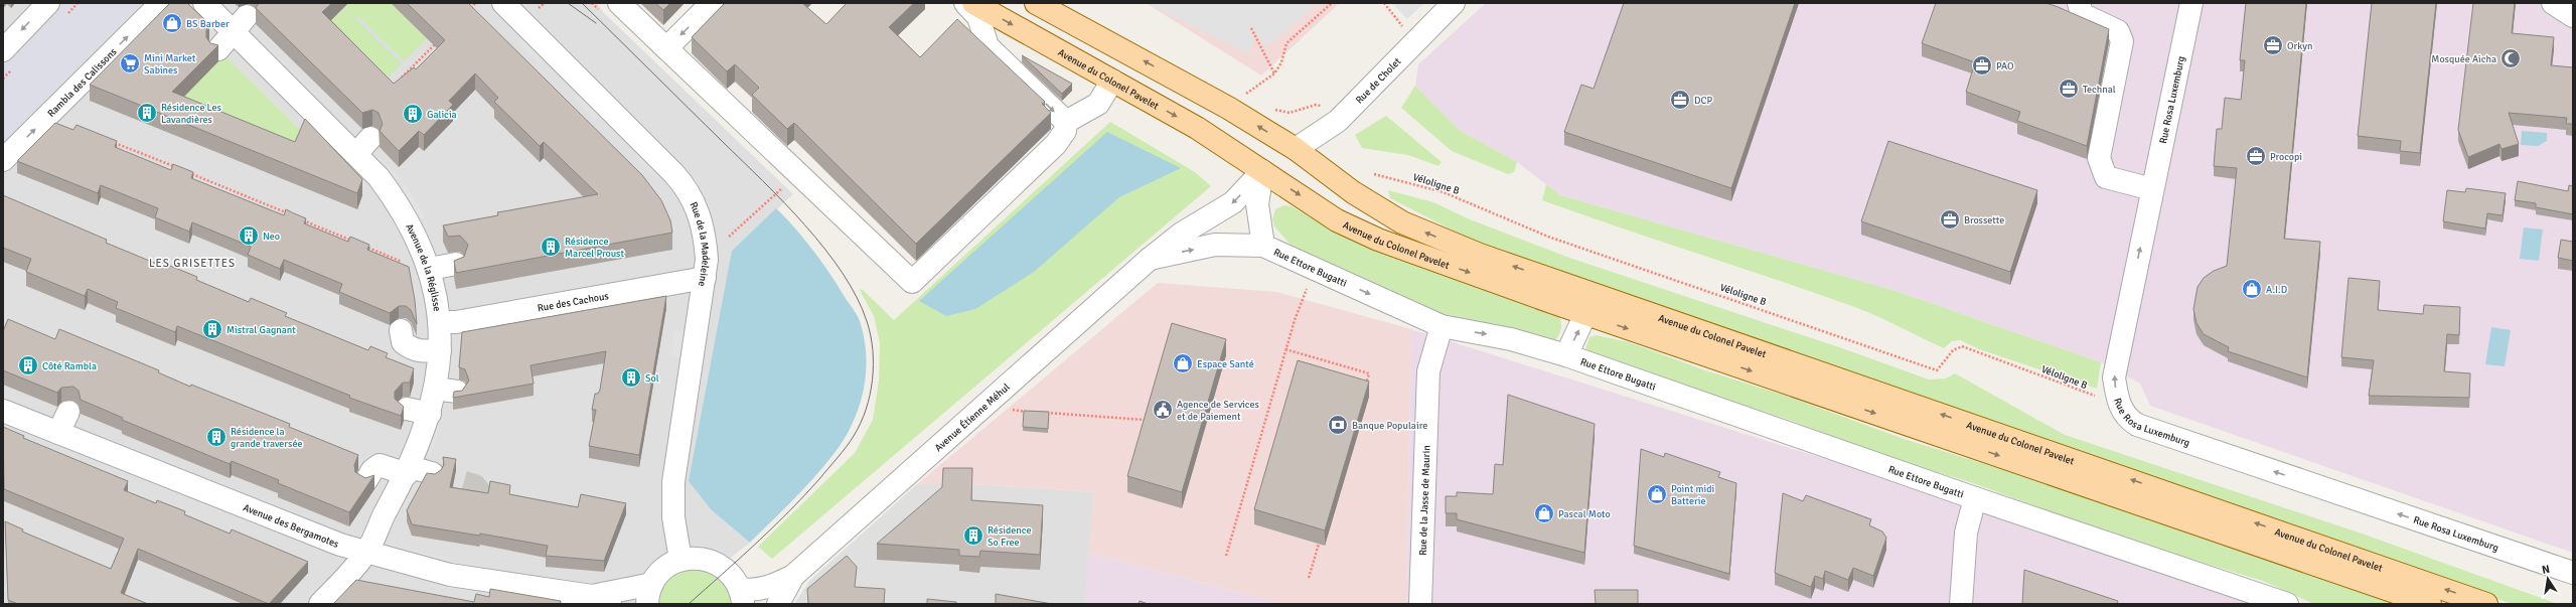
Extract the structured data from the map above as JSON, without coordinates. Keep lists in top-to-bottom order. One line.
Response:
{"streets":{"main road":["Avenue du Colonel Pavelet"],"street":["Rue de Cholet","Rambla des Calissons","Rue Rosa Luxemburg","Rue de la Madeleine","Avenue de la Réglisse","Rue Ettore Bugatti","Rue des Cachous","Avenue Étienne Méhul","Rue de la Jasse de Maurin","Avenue des Bergamotes"],"path":["Véloligne B"]},"crossings":[["Avenue du Colonel Pavelet","Rue de Cholet"],["Avenue du Colonel Pavelet","Rue Ettore Bugatti"],["Avenue du Colonel Pavelet","Avenue Étienne Méhul"],["Rue de la Madeleine","Rue des Cachous"],["Rue de la Madeleine","Avenue Étienne Méhul"],["Avenue de la Réglisse","Rue des Cachous"],["Avenue de la Réglisse","Avenue des Bergamotes"],["Rue Ettore Bugatti","Avenue Étienne Méhul"],["Rue Ettore Bugatti","Rue de la Jasse de Maurin"],["Avenue Étienne Méhul","Avenue des Bergamotes"]],"one_way":["Rambla des Calissons","Rue Rosa Luxemburg"],"districts":["LES GRISETTES"],"places":{"shop":["BS Barber","A.I.D","Espace Santé","Point midi Batterie","Pascal Moto"],"office":["Orkyn","PAO","Technal","DCP","Procopi","Brossette"],"mosque":["Mosquée Aicha"],"supermarket":["Mini Market Sabines"],"building":["Résidence Les Lavandières","Galicia","Neo","Résidence Marcel Proust","Mistral Gagnant","Côté Rambla","Sol","Résidence la grande traversée","Résidence So Free"],"public building":["Agence de Services et de Paiement"],"bank":["Banque Populaire"]},"north":"top"}
